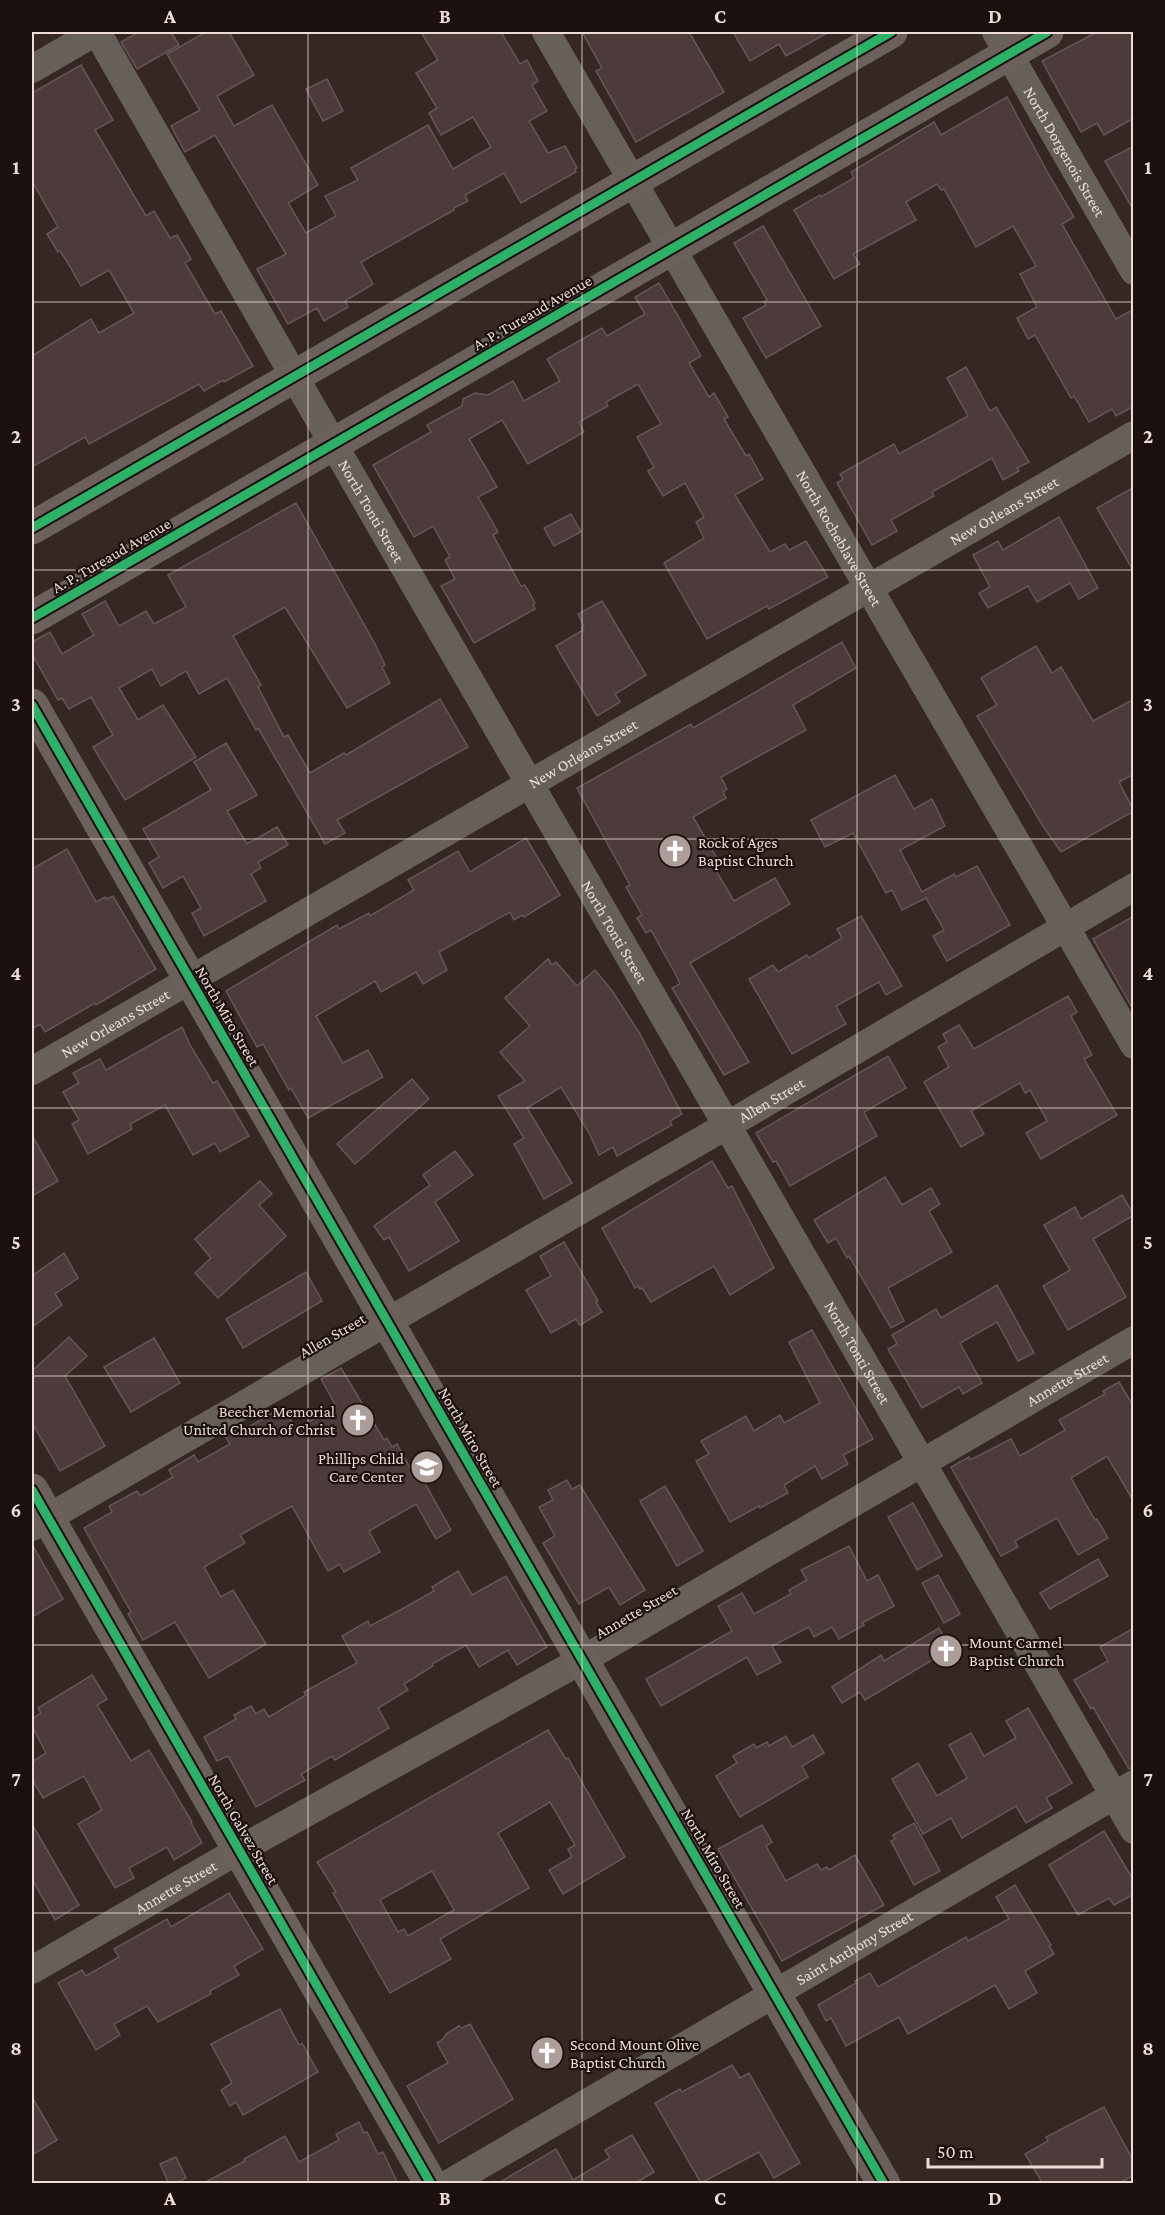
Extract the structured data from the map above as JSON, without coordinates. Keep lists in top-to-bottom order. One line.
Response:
{"streets":{"street":["North Dorgenois Street","A. P. Tureaud Avenue","North Tonti Street","New Orleans Street","North Rocheblave Street","North Miro Street","Allen Street","Annette Street","North Galvez Street","Saint Anthony Street"]},"crossings":[["North Dorgenois Street","A. P. Tureaud Avenue"],["A. P. Tureaud Avenue","North Tonti Street"],["A. P. Tureaud Avenue","North Rocheblave Street"],["North Tonti Street","New Orleans Street"],["North Tonti Street","Allen Street"],["North Tonti Street","Annette Street"],["North Tonti Street","Saint Anthony Street"],["New Orleans Street","North Rocheblave Street"],["New Orleans Street","North Miro Street"],["North Rocheblave Street","Allen Street"],["North Miro Street","Allen Street"],["North Miro Street","Annette Street"],["North Miro Street","Saint Anthony Street"],["Allen Street","North Galvez Street"],["Annette Street","North Galvez Street"]],"places":{"church":["Rock of Ages Baptist Church","Beecher Memorial United Church of Christ","Mount Carmel Baptist Church","Second Mount Olive Baptist Church"],"school or university":["Phillips Child Care Center"]},"scale_bar":"50 m","grid":{"columns":["A","B","C","D"],"rows":["1","2","3","4","5","6","7","8"]}}
